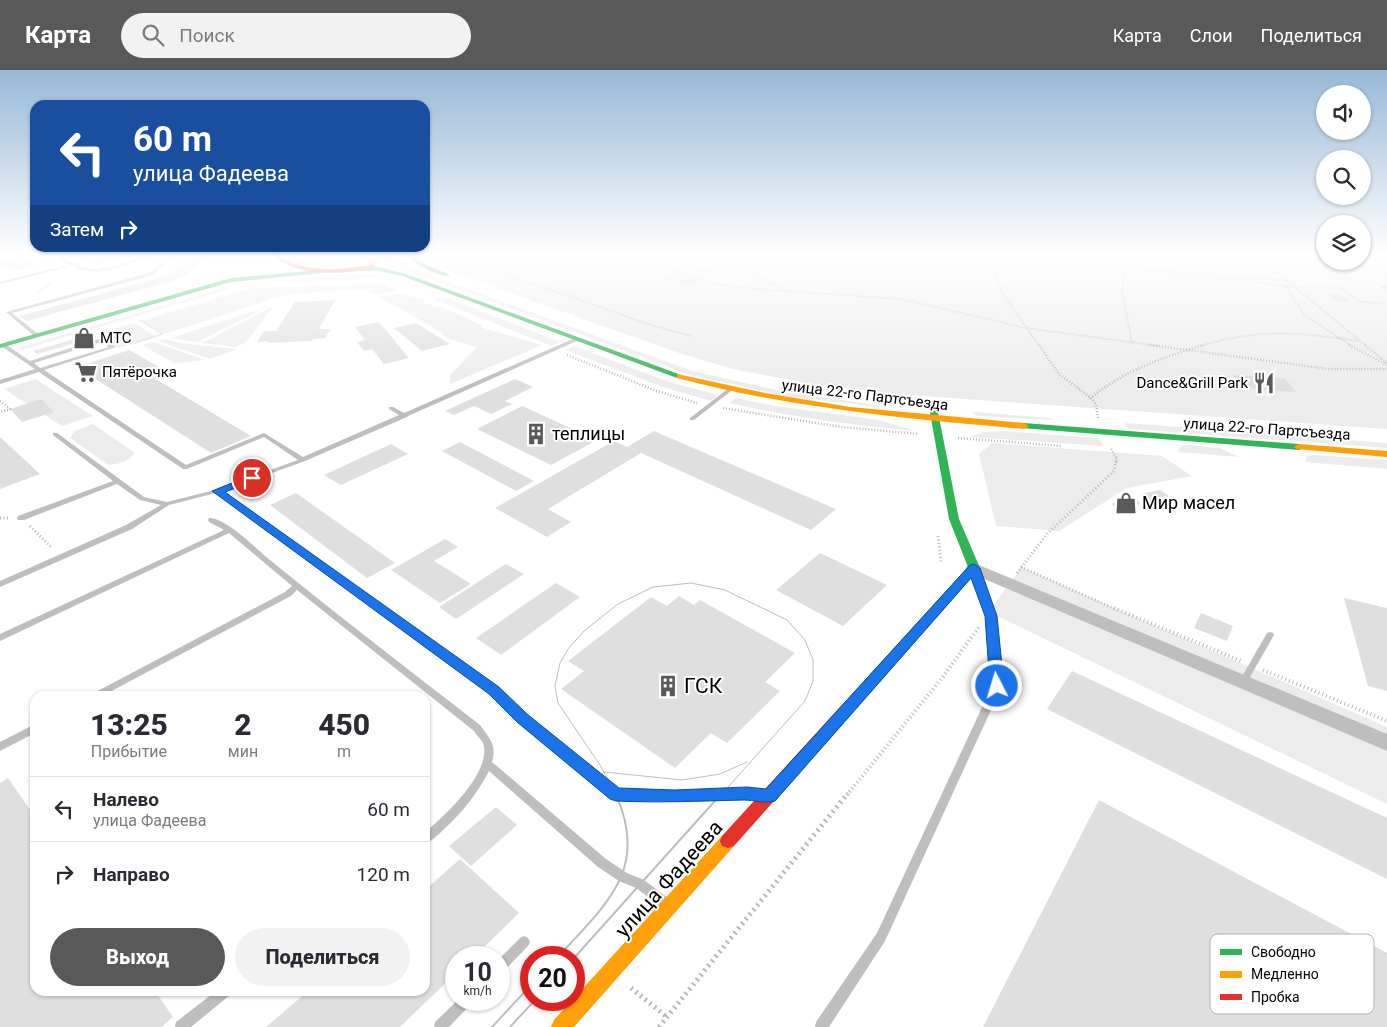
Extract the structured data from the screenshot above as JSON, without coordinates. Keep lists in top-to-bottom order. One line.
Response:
{"streets":{"street":["улица 22-го Партсъезда","улица Фадеева"]},"places":{"shop":["МТС","Мир масел"],"supermarket":["Пятёрочка"],"restaurant":["Dance&Grill Park"],"building":["теплицы","ГСК"]},"legend":["Свободно","Медленно","Пробка"],"page":{"header":"Карта","search":"Поиск","nav":["Карта","Слои","Поделиться"],"turn":["60 m","улица Фадеева"],"then":"Затем","eta":["13:25","Прибытие","2","мин","450","m"],"list":[{"name":"Налево","note":"улица Фадеева","value":"60 m"},{"name":"Направо","value":"120 m"}],"buttons":["Выход","Поделиться"],"speed":"10 km/h","limit":"20"}}
